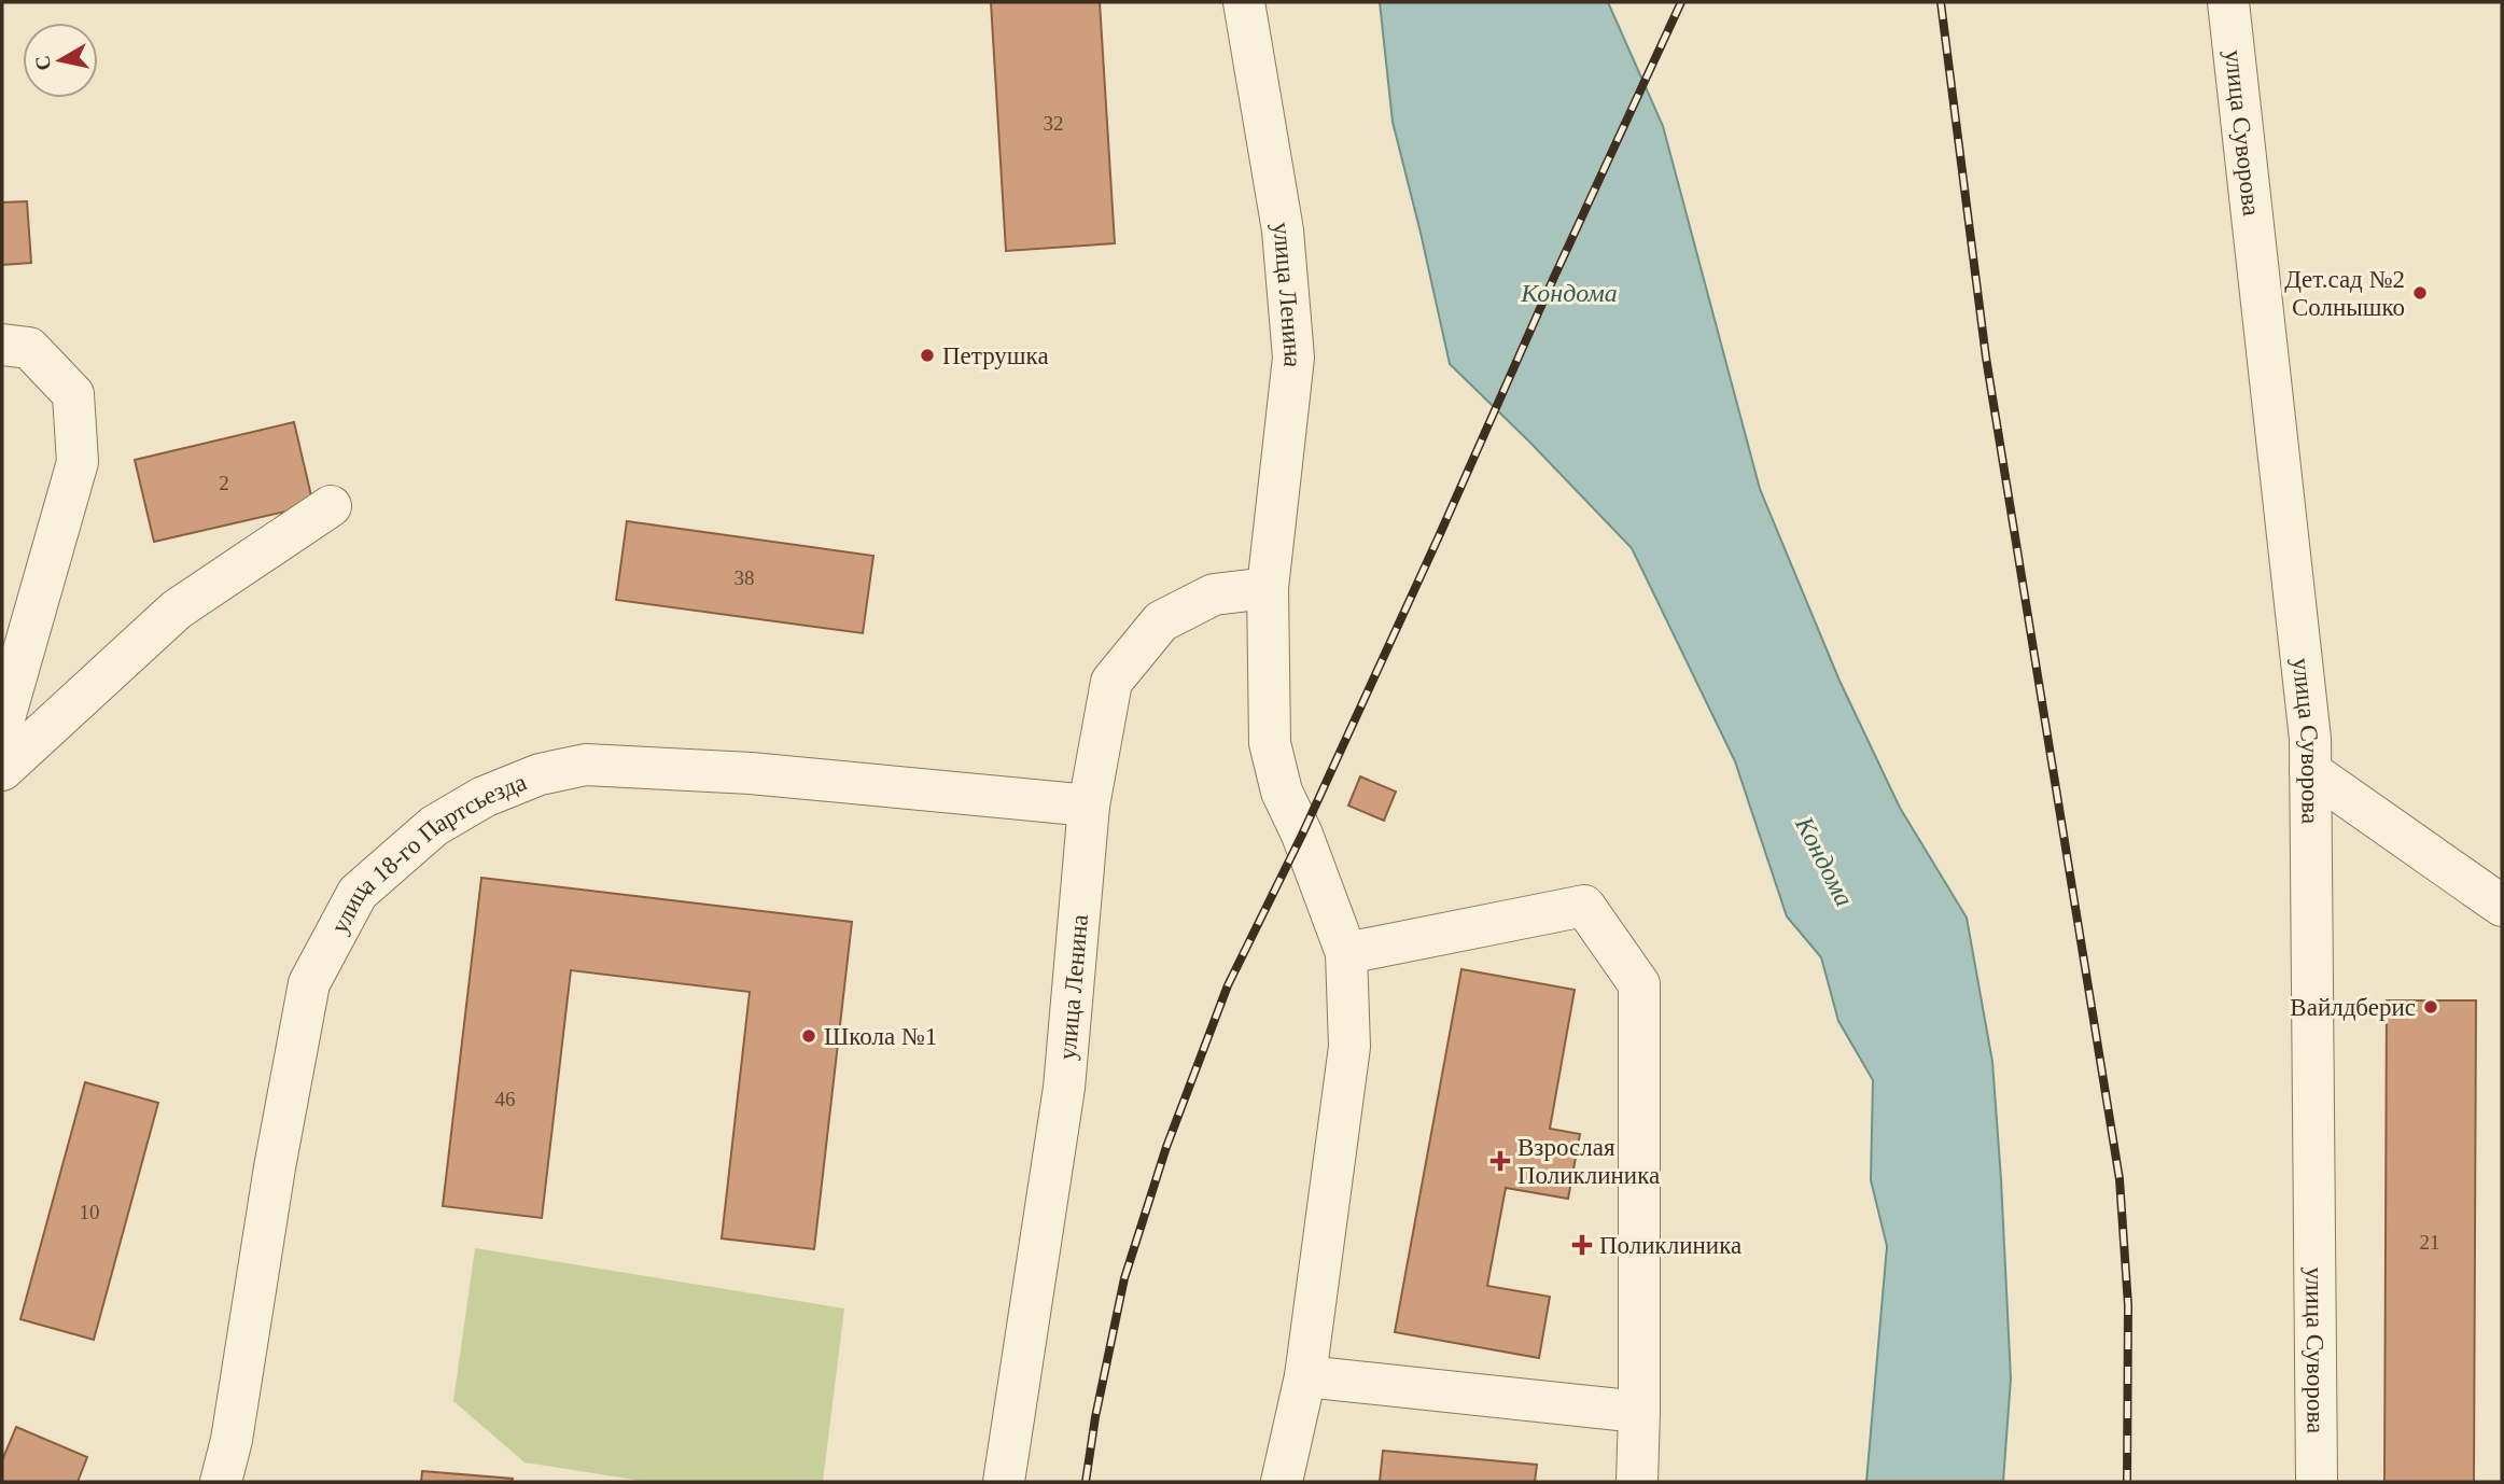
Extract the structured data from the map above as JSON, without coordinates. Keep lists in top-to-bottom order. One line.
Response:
{"streets":{"street":["улица Суворова","улица Ленина","улица 18-го Партсьезда"]},"crossings":[["улица Ленина","улица 18-го Партсьезда"]],"water":["Кондома"],"places":{"other":["Дет.сад №2 Солнышко","Петрушка","Вайлдберис","Школа №1"],"health":["Взрослая Поликлиника","Поликлиника"]},"house_numbers":["32","2","38","46","10","21"],"north":"left"}
